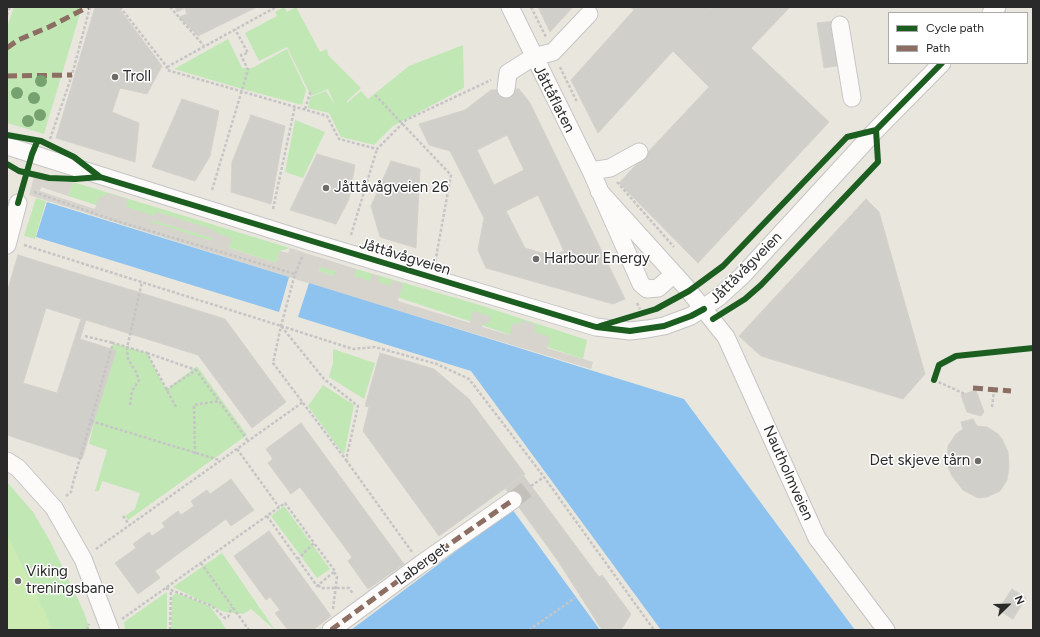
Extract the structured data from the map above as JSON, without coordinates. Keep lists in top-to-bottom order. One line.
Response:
{"streets":{"street":["Jåttåflaten","Jåttåvågveien","Nautholmveien","Laberget"]},"crossings":[["Jåttåflaten","Jåttåvågveien"],["Jåttåflaten","Nautholmveien"],["Jåttåvågveien","Nautholmveien"]],"places":["Troll","Jåttåvågveien 26","Harbour Energy","Det skjeve tårn","Viking treningsbane"],"legend":["Cycle path","Path"],"north":"top right"}
